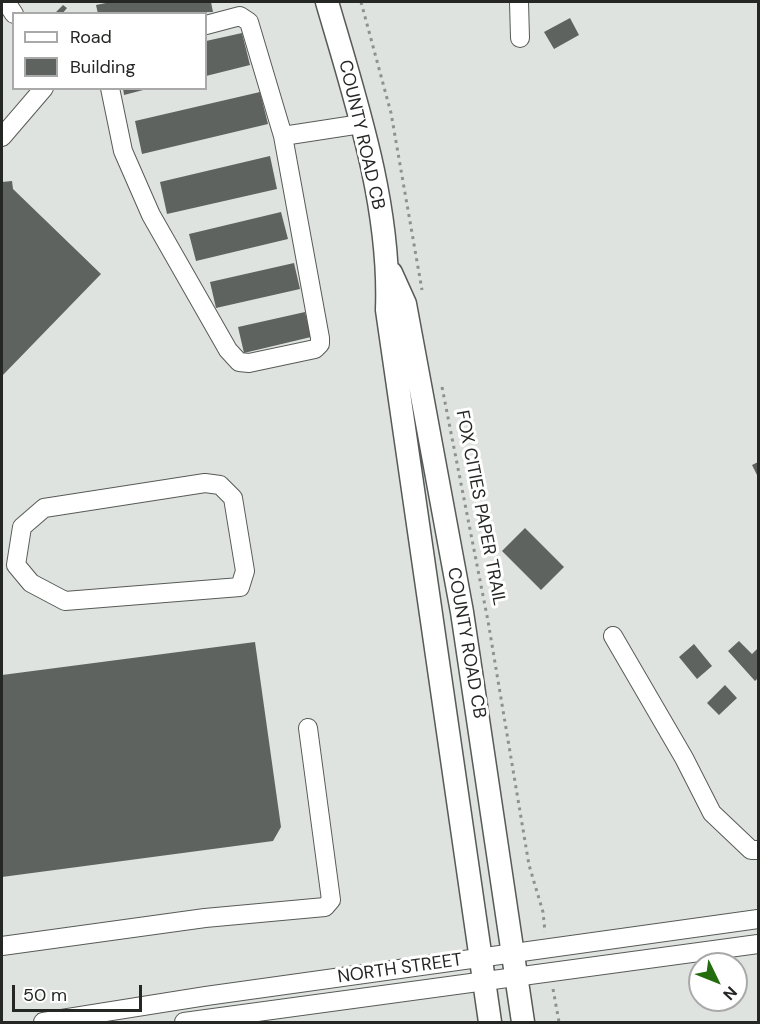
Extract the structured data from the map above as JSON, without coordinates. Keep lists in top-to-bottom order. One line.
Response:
{"streets":{"main road":["COUNTY ROAD CB"],"street":["NORTH STREET"],"path":["FOX CITIES PAPER TRAIL"]},"crossings":[["COUNTY ROAD CB","NORTH STREET"],["FOX CITIES PAPER TRAIL","NORTH STREET"]],"legend":["Road","Building"],"scale_bar":"50 m","north":"bottom right"}
